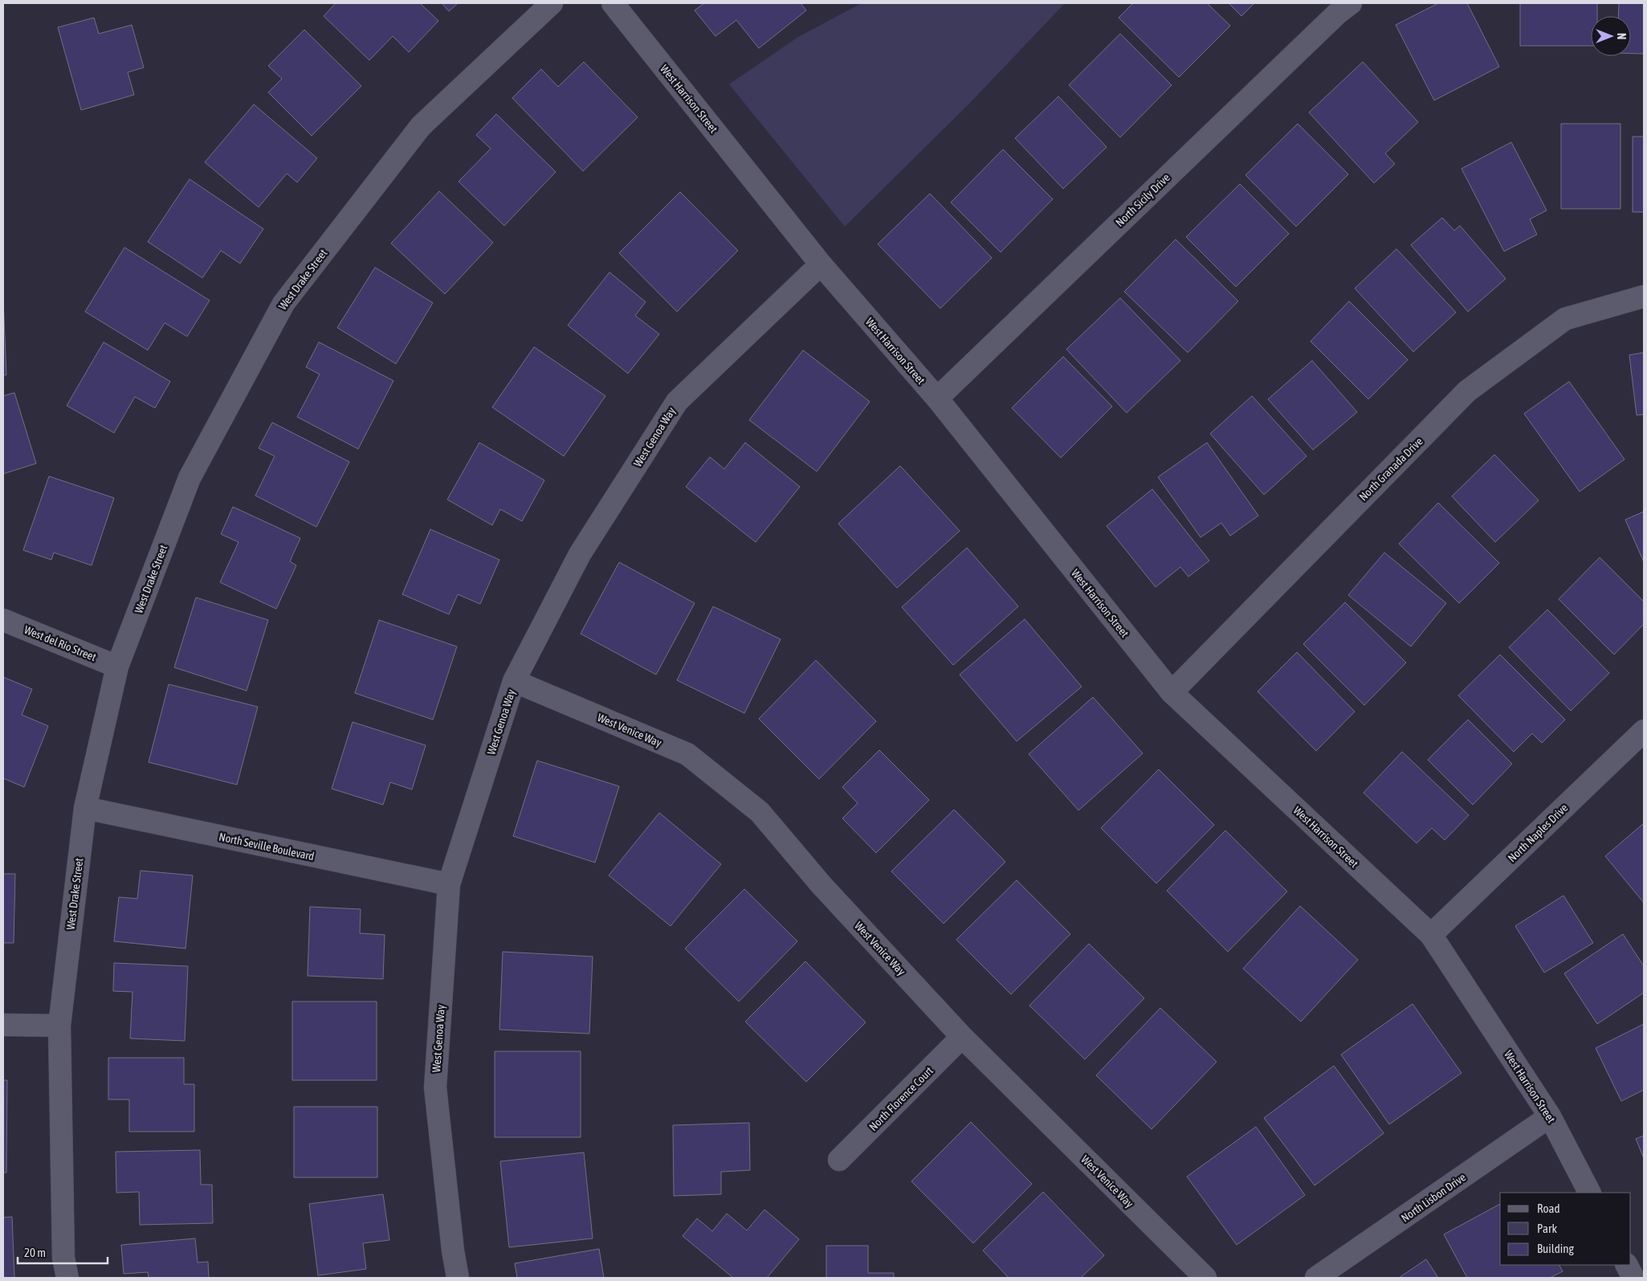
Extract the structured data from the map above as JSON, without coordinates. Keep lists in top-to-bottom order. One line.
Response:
{"streets":{"street":["West Harrison Street","North Sicily Drive","West Drake Street","West Genoa Way","North Granada Drive","West del Rio Street","West Venice Way","North Naples Drive","North Seville Boulevard","North Florence Court","North Lisbon Drive"]},"crossings":[["West Harrison Street","North Sicily Drive"],["West Harrison Street","West Genoa Way"],["West Harrison Street","North Granada Drive"],["West Harrison Street","North Naples Drive"],["West Harrison Street","North Lisbon Drive"],["West Drake Street","West del Rio Street"],["West Drake Street","North Seville Boulevard"],["West Genoa Way","West Venice Way"],["West Genoa Way","North Seville Boulevard"],["West Venice Way","North Florence Court"]],"legend":["Road","Park","Building"],"scale_bar":"20 m","north":"right"}
